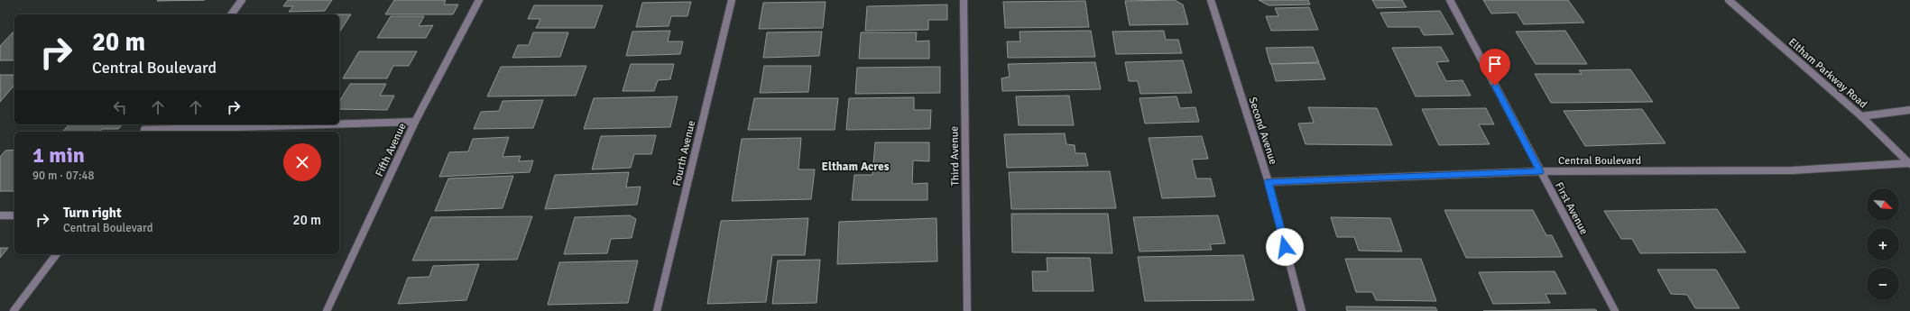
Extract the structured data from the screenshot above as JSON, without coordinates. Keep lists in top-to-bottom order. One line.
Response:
{"streets":{"street":["Eltham Parkway Road","Second Avenue","Fifth Avenue","Fourth Avenue","Third Avenue","Central Boulevard","First Avenue"]},"crossings":[["Eltham Parkway Road","Central Boulevard"],["Second Avenue","Central Boulevard"],["Central Boulevard","First Avenue"]],"districts":["Eltham Acres"],"north":"bottom right","page":{"turn":["20 m","Central Boulevard"],"heading":["1 min","90 m · 07:48"],"map_buttons":["+","−"],"list":[{"name":"Turn right","note":"Central Boulevard","value":"20 m"}]}}
